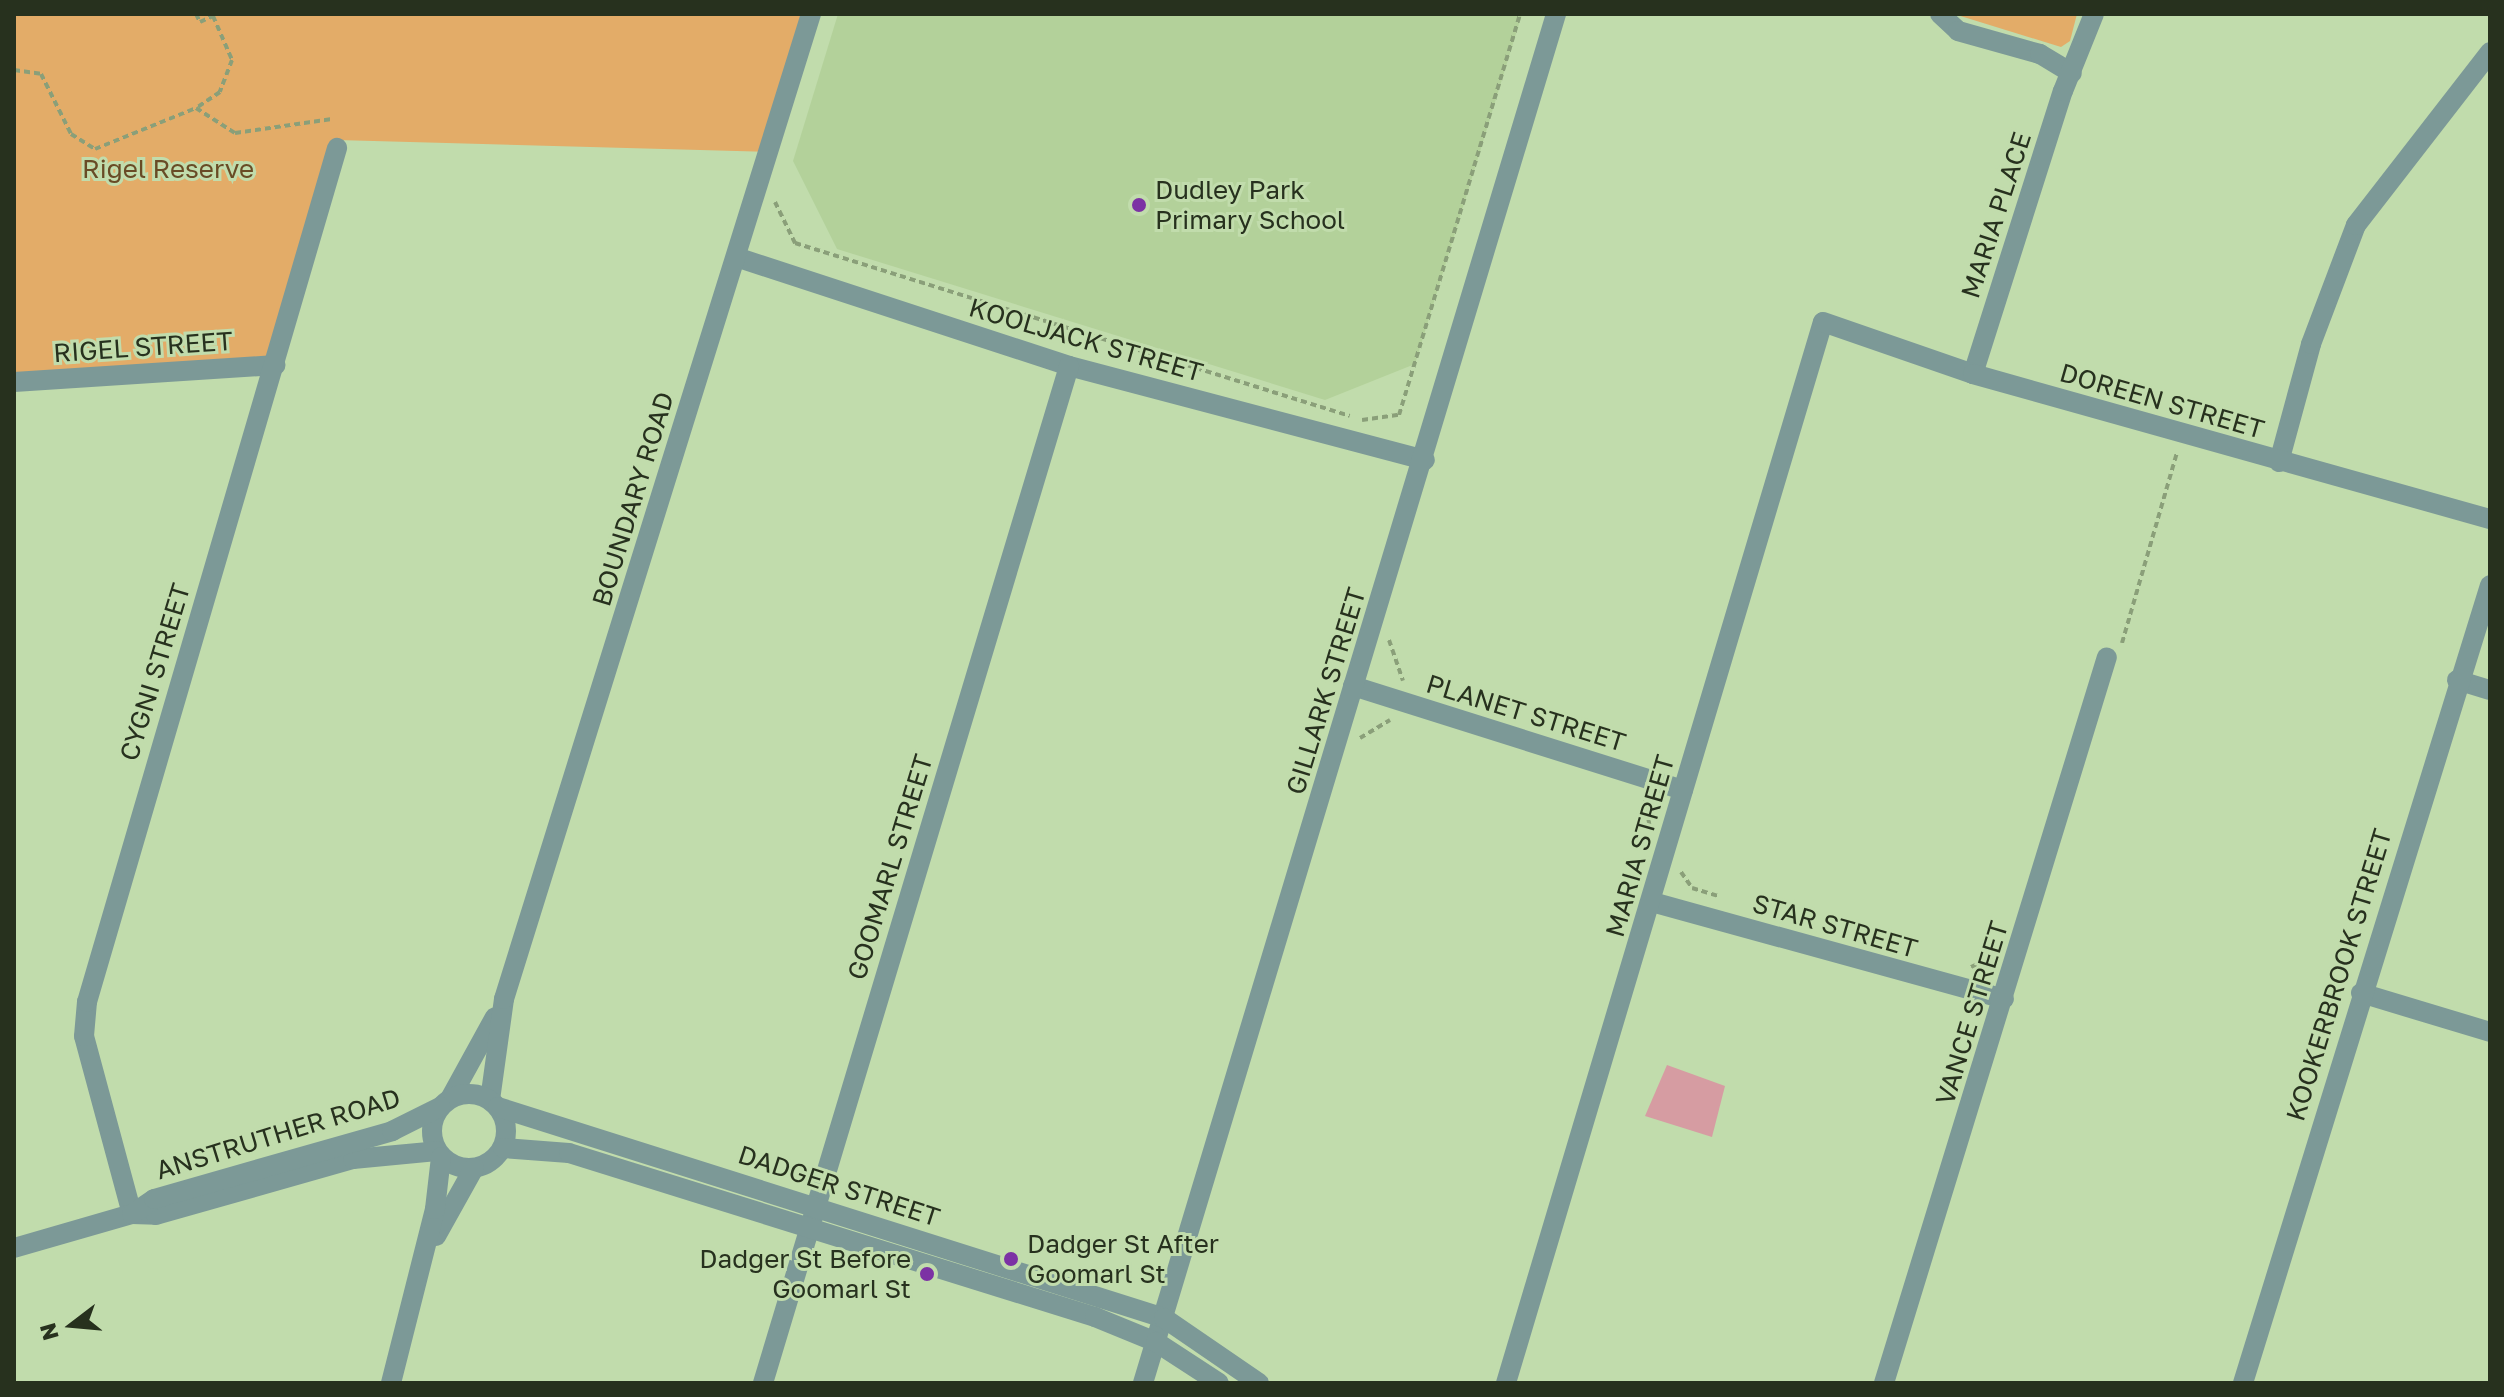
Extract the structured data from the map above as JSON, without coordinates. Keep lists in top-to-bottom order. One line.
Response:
{"streets":{"street":["MARIA PLACE","KOOLJACK STREET","RIGEL STREET","DOREEN STREET","BOUNDARY ROAD","CYGNI STREET","GILLARK STREET","PLANET STREET","MARIA STREET","GOOMARL STREET","STAR STREET","KOOKERBROOK STREET","VANCE STREET","ANSTRUTHER ROAD","DADGER STREET"]},"crossings":[["MARIA PLACE","DOREEN STREET"],["KOOLJACK STREET","BOUNDARY ROAD"],["KOOLJACK STREET","GILLARK STREET"],["KOOLJACK STREET","GOOMARL STREET"],["RIGEL STREET","CYGNI STREET"],["DOREEN STREET","MARIA STREET"],["BOUNDARY ROAD","ANSTRUTHER ROAD"],["BOUNDARY ROAD","DADGER STREET"],["CYGNI STREET","ANSTRUTHER ROAD"],["GILLARK STREET","PLANET STREET"],["GILLARK STREET","DADGER STREET"],["PLANET STREET","MARIA STREET"],["MARIA STREET","STAR STREET"],["GOOMARL STREET","DADGER STREET"],["STAR STREET","VANCE STREET"],["ANSTRUTHER ROAD","DADGER STREET"]],"parks":["Rigel Reserve"],"places":["Dudley Park Primary School","Dadger St After Goomarl St","Dadger St Before Goomarl St"],"north":"left"}
